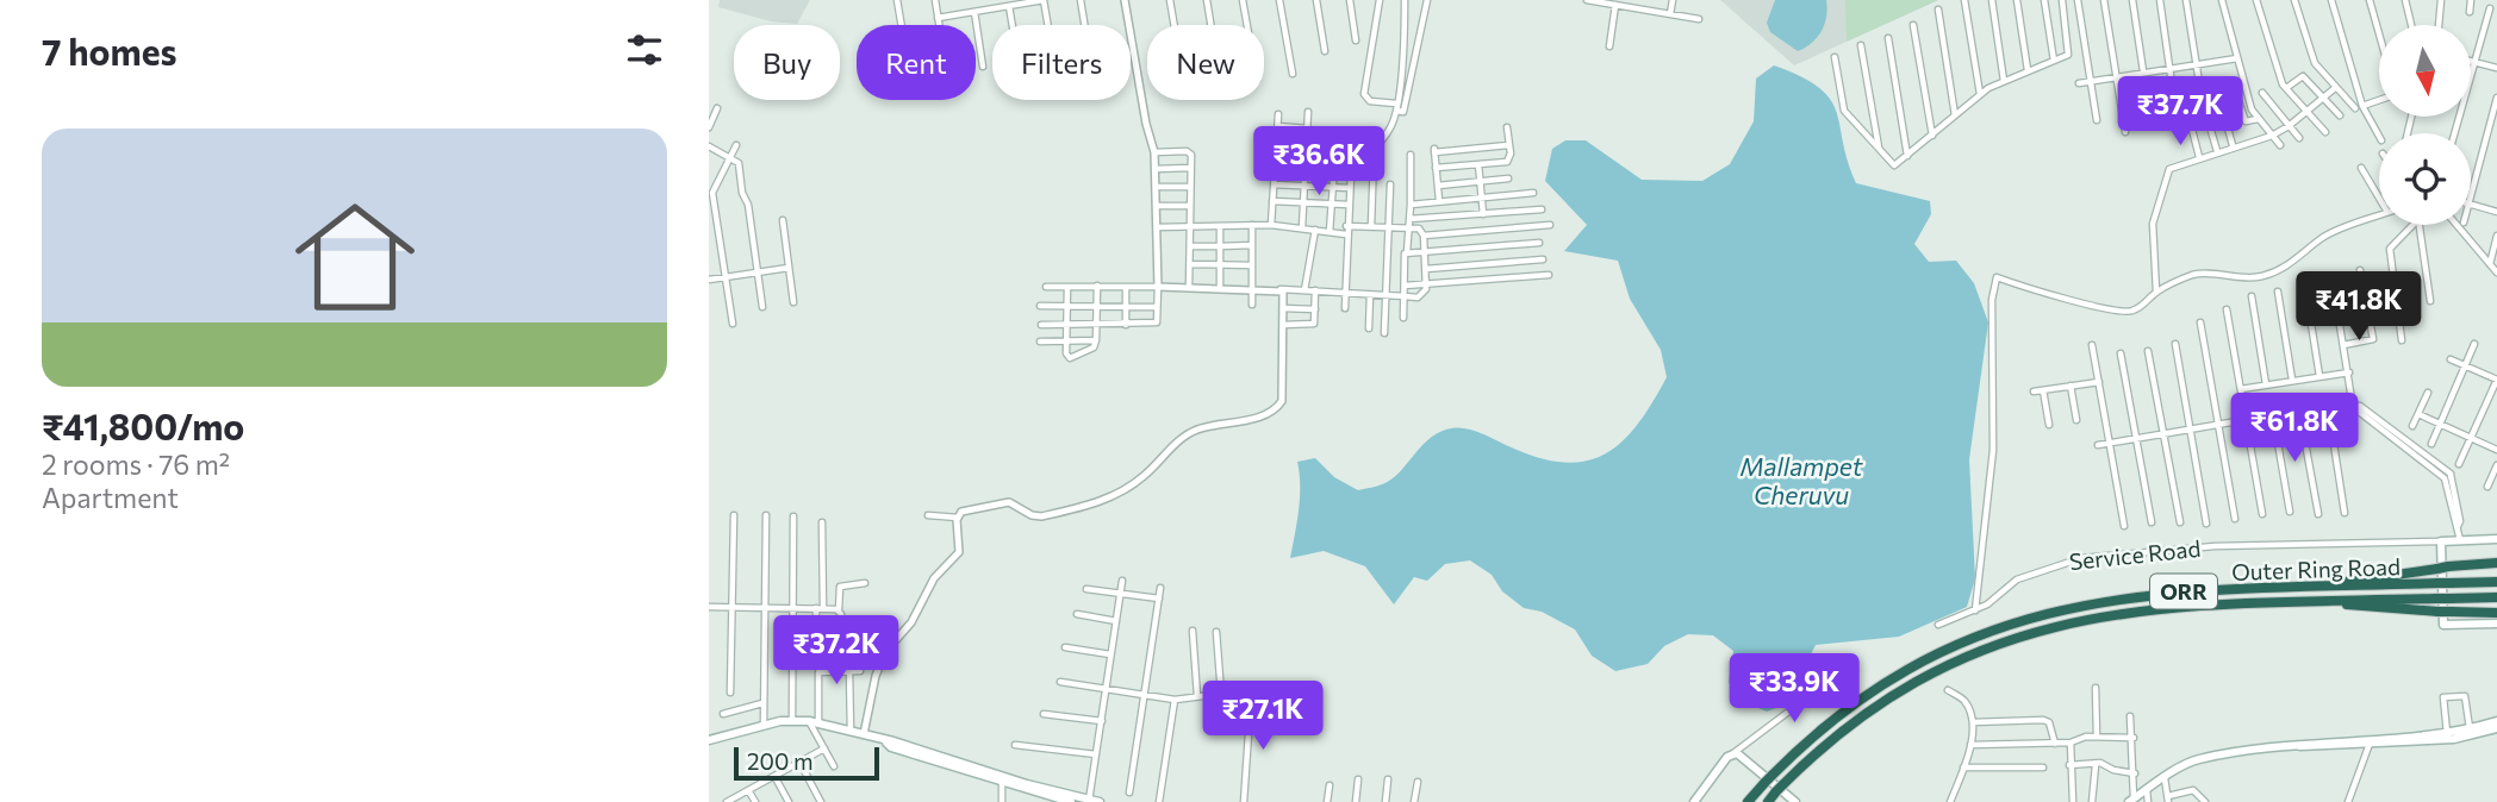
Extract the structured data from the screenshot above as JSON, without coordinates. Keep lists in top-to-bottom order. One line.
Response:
{"streets":{"highway":["Outer Ring Road","ORR"],"main road":["Service Road"]},"water":["Mallampet Cheruvu"],"scale_bar":"200 m","north":"bottom","page":{"heading":"7 homes","chip":["Buy","Rent","Filters","New"],"price":["₹37.7K","₹36.6K","₹41.8K","₹61.8K","₹37.2K","₹33.9K","₹27.1K"],"list":[{"name":"₹41,800/mo","note":"2 rooms · 76 m² · Apartment"}],"scale":"200 m"}}
